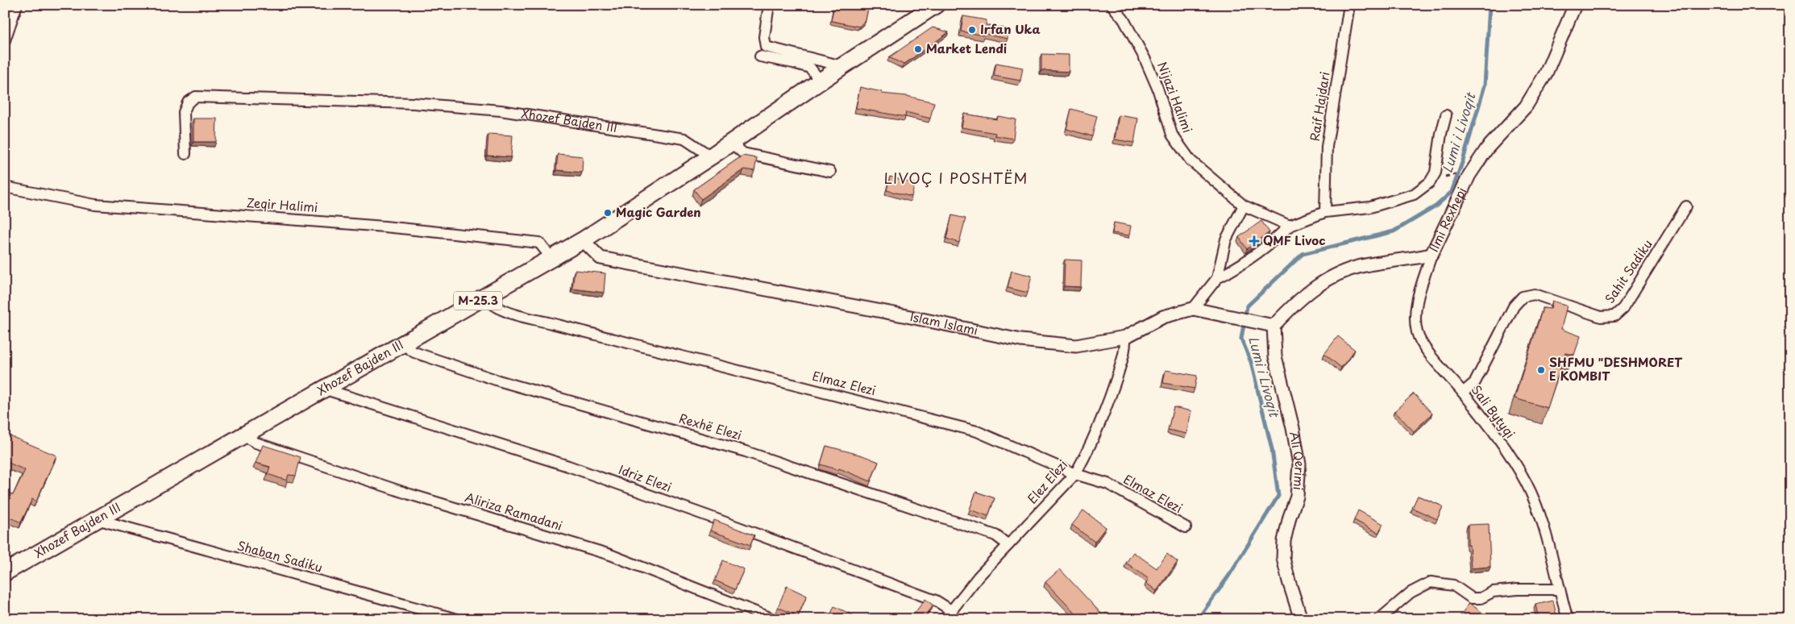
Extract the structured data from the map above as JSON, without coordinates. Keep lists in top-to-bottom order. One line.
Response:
{"streets":{"main road":["Xhozef Bajden III","M-25.3"],"street":["Nijazi Halimi","Raif Hajdari","Zeqir Halimi","Ilmi Rexhepi","Sahit Sadiku","Islam Islami","Elmaz Elezi","Sali Bytyqi","Rexhë Elezi","Ali Qerimi","Idriz Elezi","Elez Elezi","Aliriza Ramadani","Shaban Sadiku"]},"crossings":[["Xhozef Bajden III","Zeqir Halimi"],["Xhozef Bajden III","Islam Islami"],["Xhozef Bajden III","Elmaz Elezi"],["Xhozef Bajden III","Rexhë Elezi"],["Xhozef Bajden III","Idriz Elezi"],["Xhozef Bajden III","Aliriza Ramadani"],["Xhozef Bajden III","Shaban Sadiku"],["Ilmi Rexhepi","Sali Bytyqi"],["Ilmi Rexhepi","Ali Qerimi"],["Sahit Sadiku","Sali Bytyqi"],["Islam Islami","Elez Elezi"],["Elmaz Elezi","Elez Elezi"],["Rexhë Elezi","Elez Elezi"],["Idriz Elezi","Elez Elezi"]],"districts":["LIVOÇ I POSHTËM"],"water":["Lumi i Livoqit"],"places":{"other":["Irfan Uka","Market Lendi","Magic Garden","SHFMU \"DESHMORET E KOMBIT"],"health":["QMF Livoc"]}}
